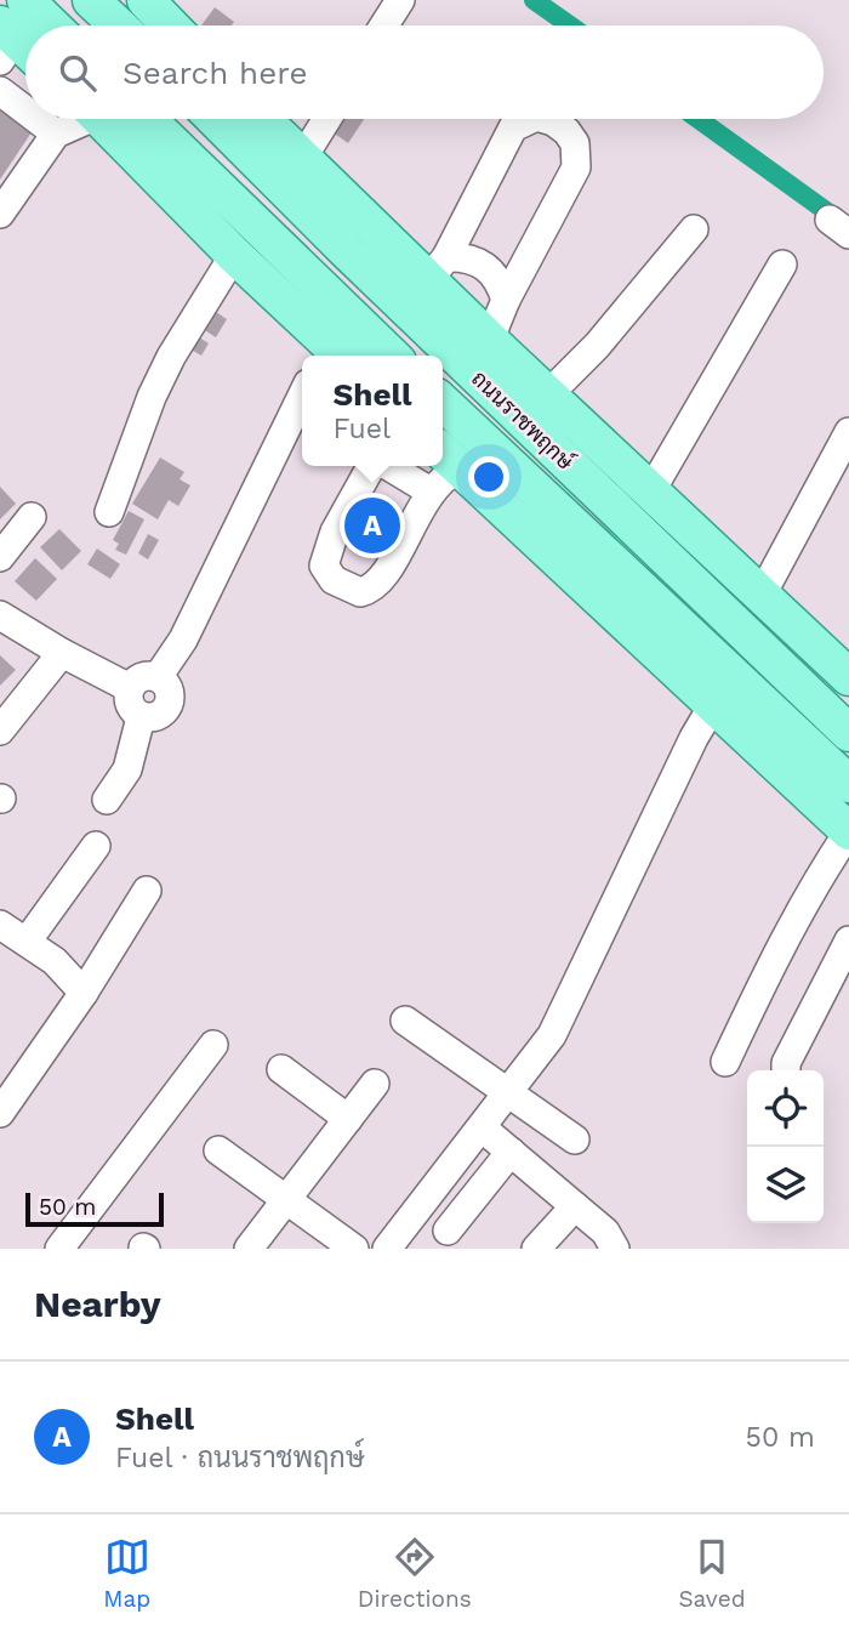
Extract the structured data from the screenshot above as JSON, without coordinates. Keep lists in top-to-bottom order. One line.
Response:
{"streets":{"main road":["ถนนราชพฤกษ์"]},"scale_bar":"50 m","page":{"search":"Search here","popup":["Shell","Fuel"],"pins":"A","scale":"50 m","heading":"Nearby","list":[{"mark":"A","name":"Shell","note":"Fuel · ถนนราชพฤกษ์","value":"50 m"}],"nav":["Map","Directions","Saved"]}}
